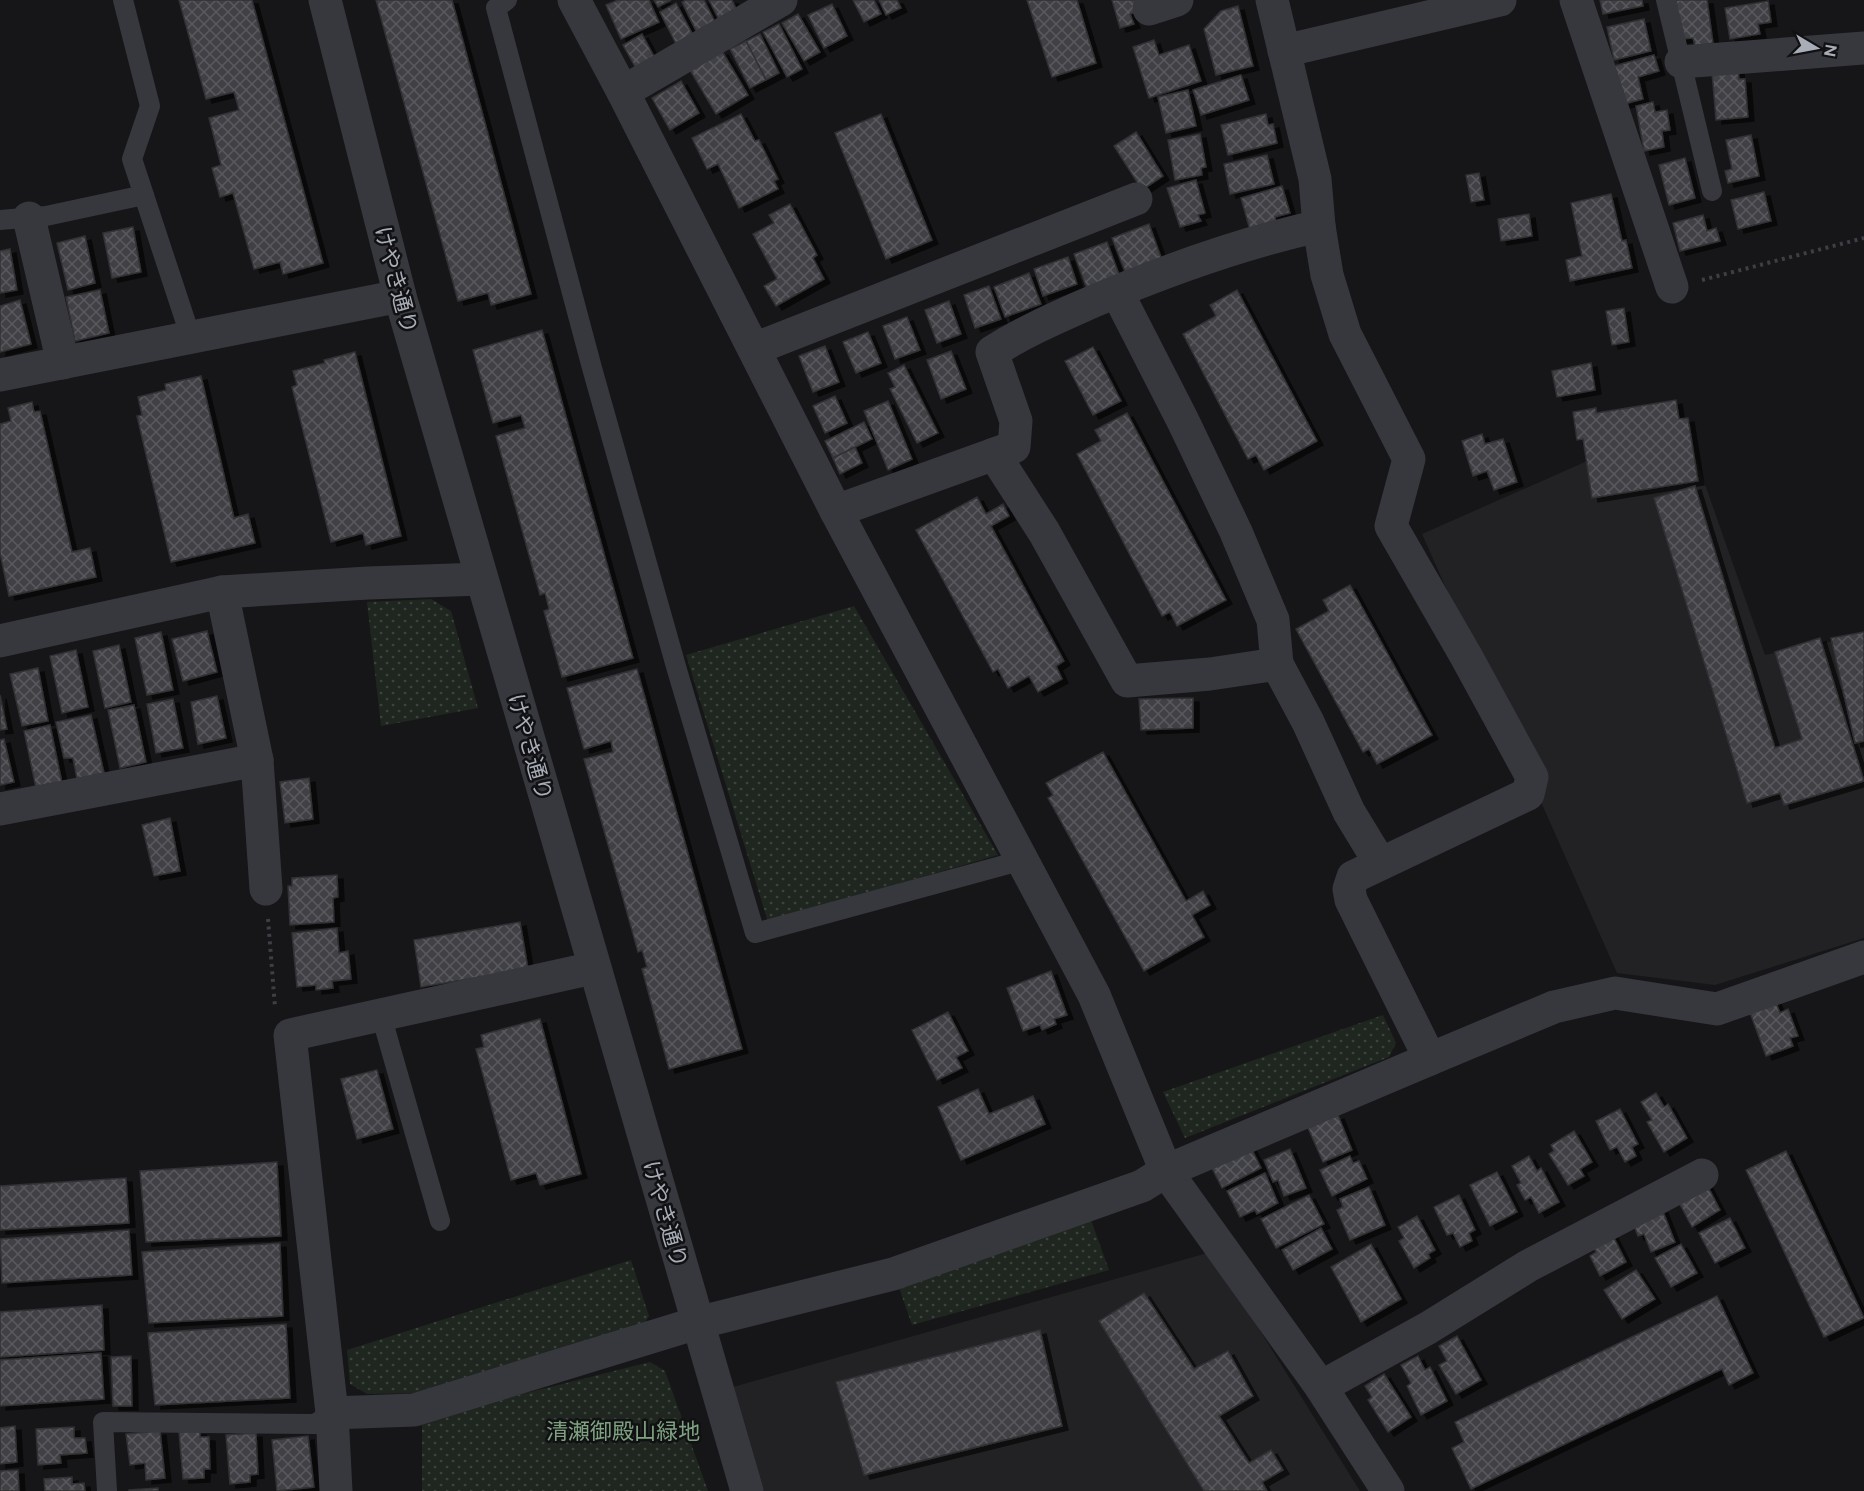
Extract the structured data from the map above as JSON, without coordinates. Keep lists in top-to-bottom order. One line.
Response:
{"streets":{"street":["けやき通り"]},"parks":["清瀬御殿山緑地"],"north":"right"}
